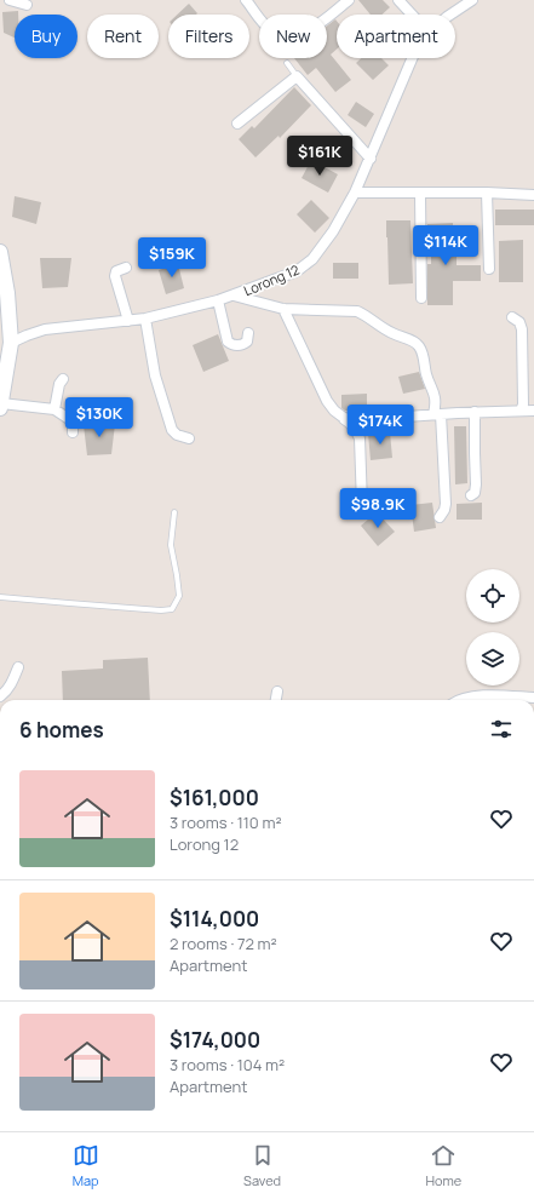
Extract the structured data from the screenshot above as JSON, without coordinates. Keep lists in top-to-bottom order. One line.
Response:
{"streets":{"street":["Lorong 12"]},"page":{"chip":["Buy","Rent","Filters","New","Apartment"],"price":["$161K","$114K","$159K","$130K","$174K","$98.9K"],"heading":"6 homes","list":[{"name":"$161,000","note":"3 rooms · 110 m² · Lorong 12"},{"name":"$114,000","note":"2 rooms · 72 m² · Apartment"},{"name":"$174,000","note":"3 rooms · 104 m² · Apartment"}],"tabs":["Map","Saved","Home"]}}
